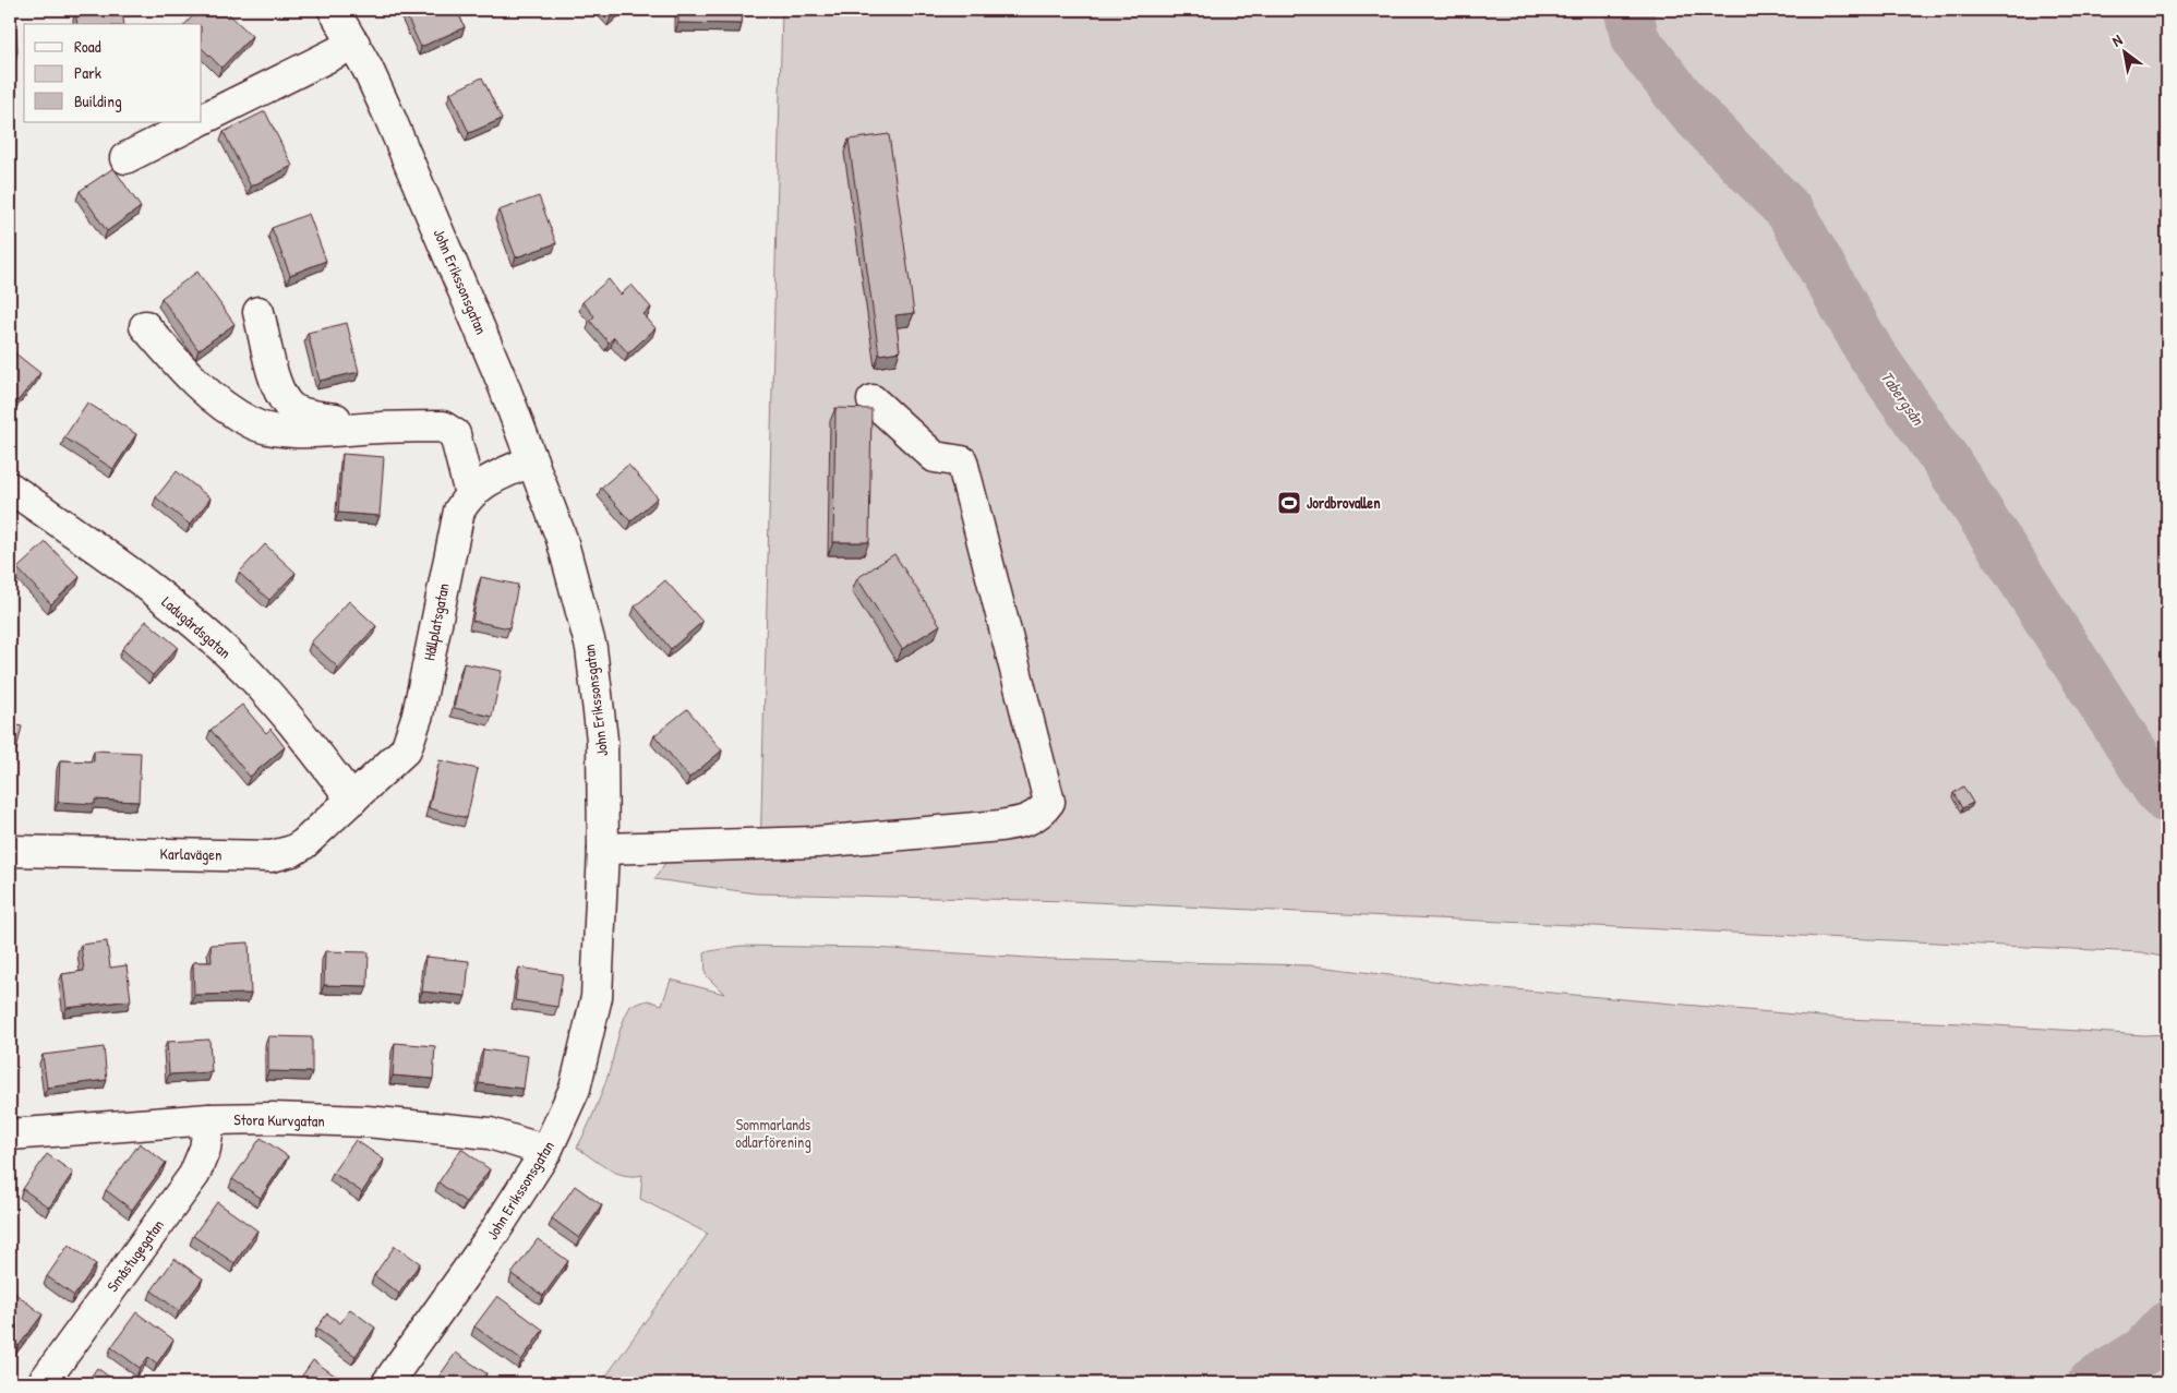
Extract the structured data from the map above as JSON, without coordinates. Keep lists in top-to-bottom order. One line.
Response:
{"streets":{"street":["John Erikssonsgatan","Hållplatsgatan","Ladugårdsgatan","Karlavägen","Stora Kurvgatan","Småstugegatan"]},"crossings":[["John Erikssonsgatan","Hållplatsgatan"],["John Erikssonsgatan","Stora Kurvgatan"],["Hållplatsgatan","Ladugårdsgatan"],["Hållplatsgatan","Karlavägen"],["Ladugårdsgatan","Karlavägen"],["Stora Kurvgatan","Småstugegatan"]],"water":["Tabergsån"],"parks":["Sommarlands odlarförening"],"places":{"sports":["Jordbrovallen"]},"legend":["Road","Park","Building"],"north":"top left"}
